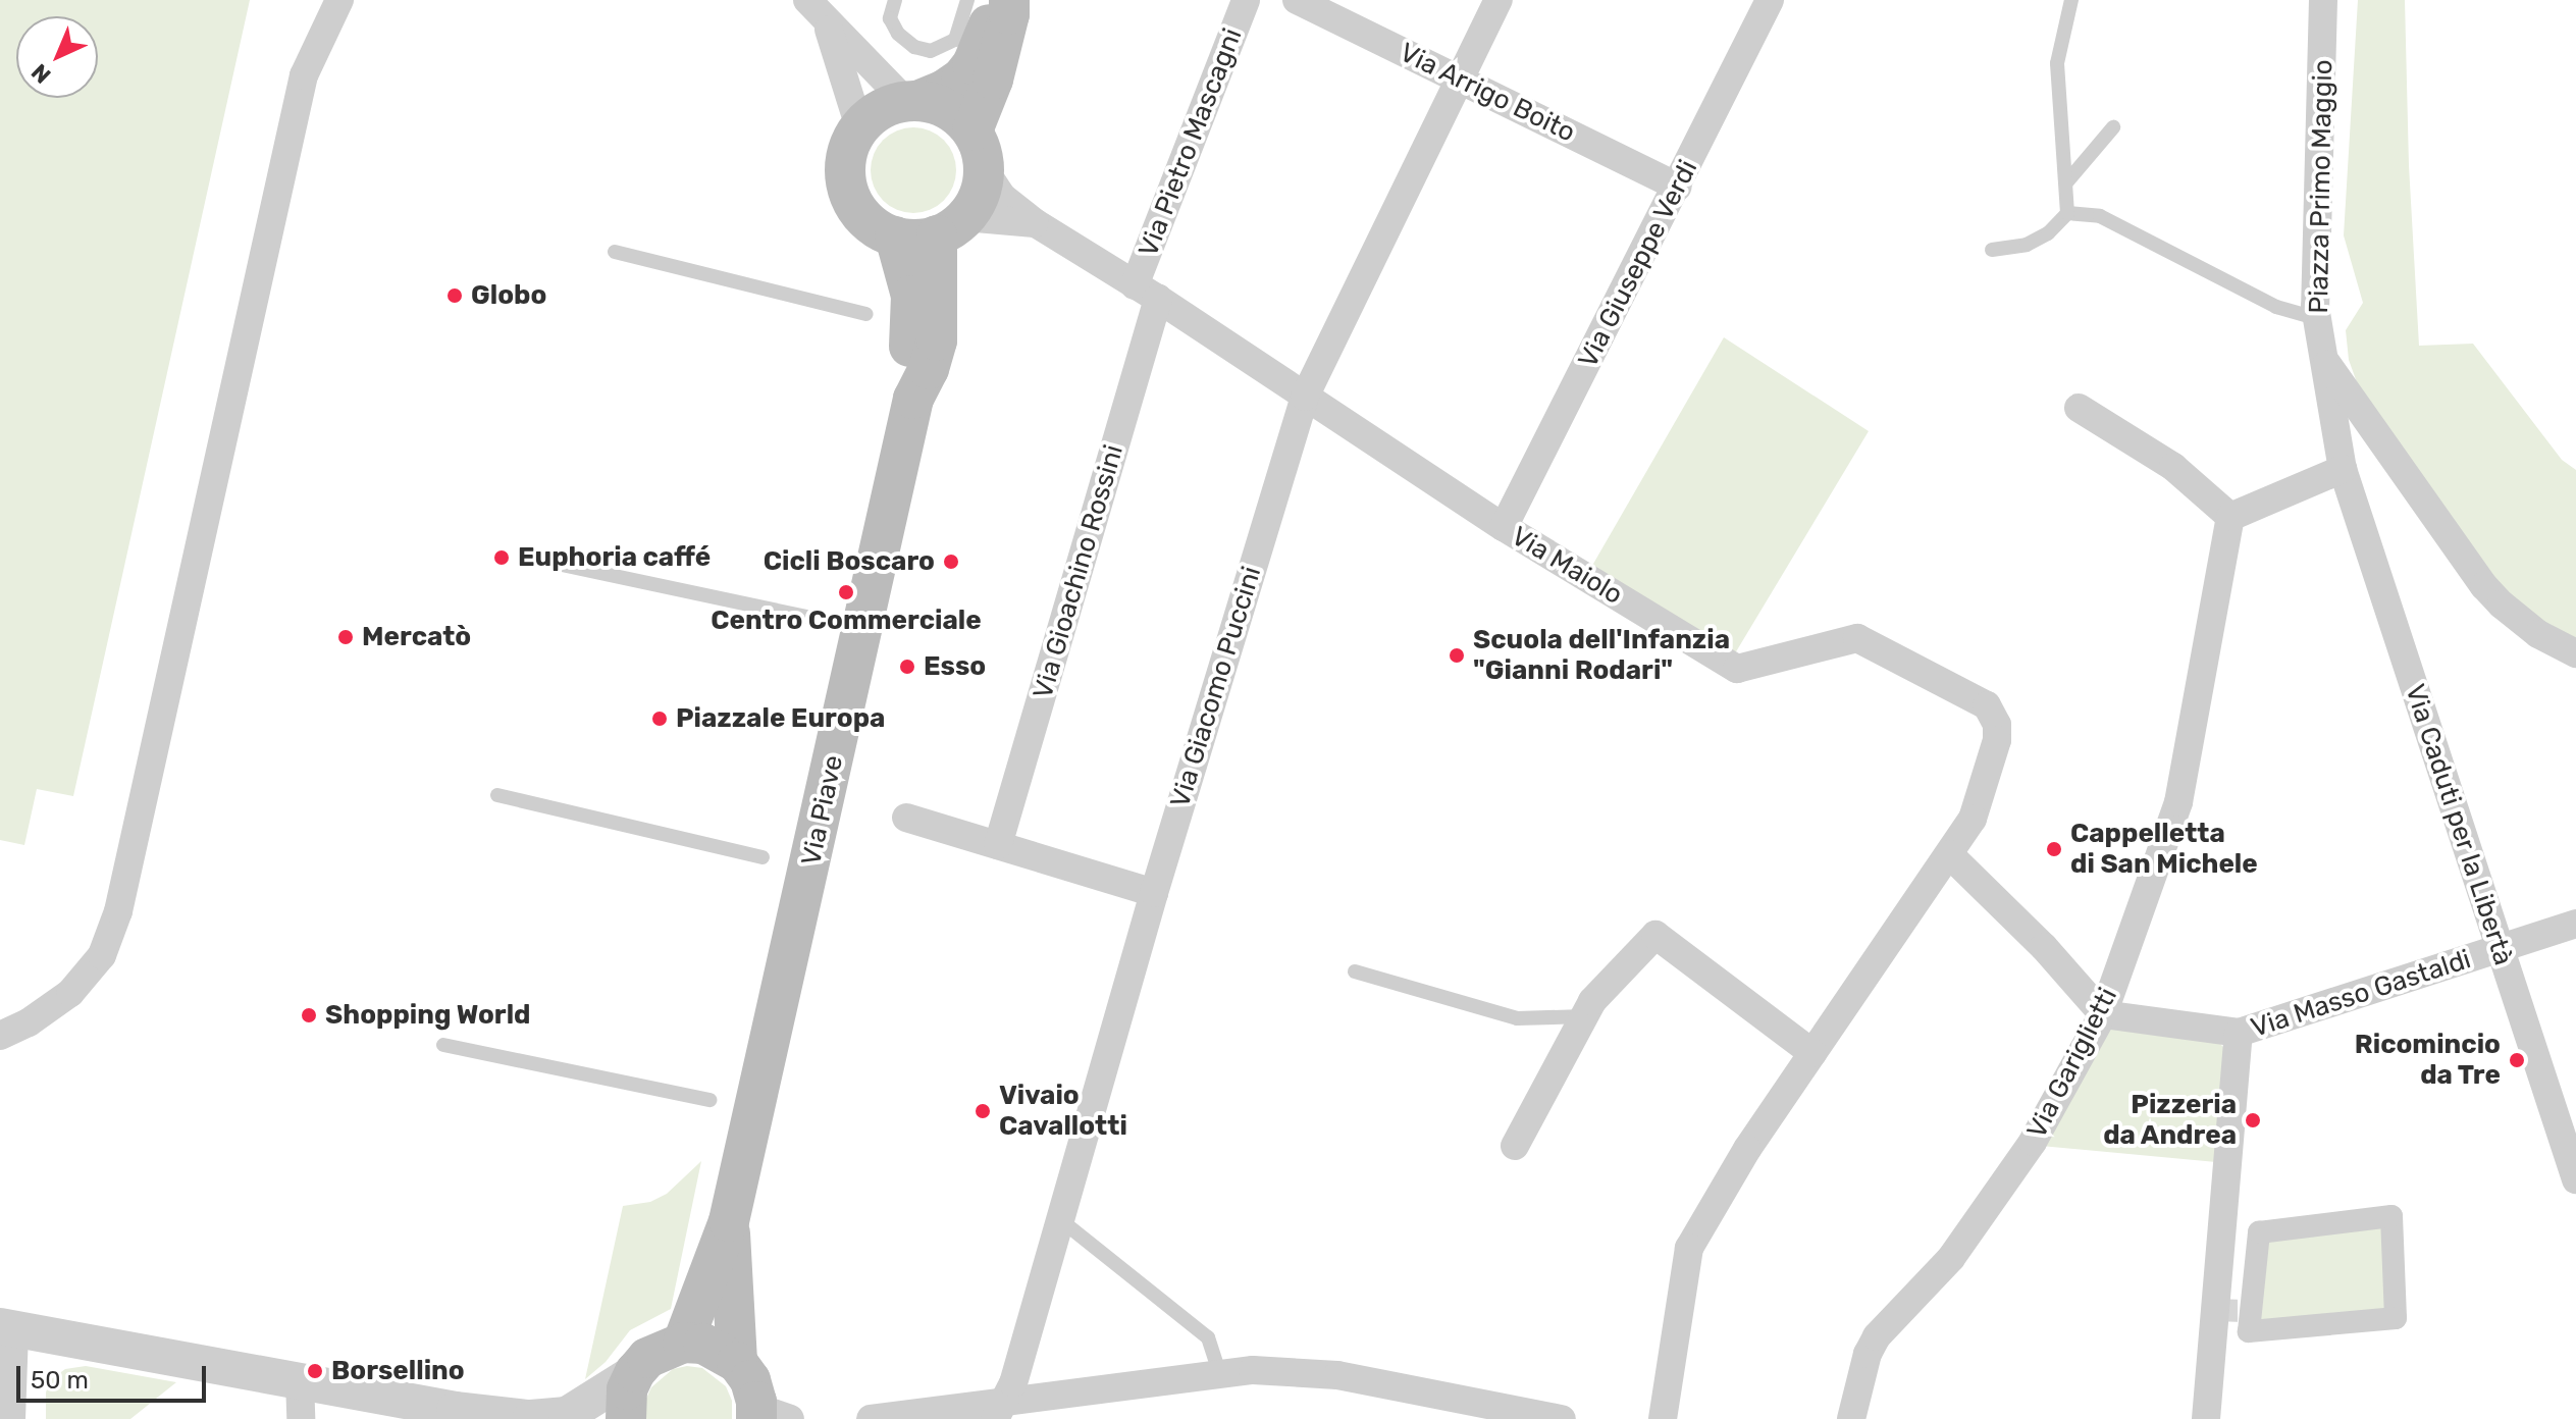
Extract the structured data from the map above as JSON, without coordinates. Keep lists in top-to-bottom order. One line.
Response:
{"streets":{"main road":["Via Piave"],"street":["Via Arrigo Boito","Via Pietro Mascagni","Piazza Primo Maggio","Via Giuseppe Verdi","Via Maiolo","Via Gioachino Rossini","Via Giacomo Puccini","Via Caduti per la Libertà","Via Masso Gastaldi","Via Gariglietti"]},"crossings":[["Via Arrigo Boito","Via Giuseppe Verdi"],["Via Arrigo Boito","Via Giacomo Puccini"],["Via Pietro Mascagni","Via Maiolo"],["Via Pietro Mascagni","Via Gioachino Rossini"],["Piazza Primo Maggio","Via Caduti per la Libertà"],["Via Giuseppe Verdi","Via Maiolo"],["Via Maiolo","Via Gioachino Rossini"],["Via Maiolo","Via Giacomo Puccini"],["Via Maiolo","Via Piave"],["Via Caduti per la Libertà","Via Masso Gastaldi"],["Via Masso Gastaldi","Via Gariglietti"]],"places":["Globo","Euphoria caffé","Cicli Boscaro","Centro Commerciale","Mercatò","Scuola dell'Infanzia \"Gianni Rodari\"","Esso","Piazzale Europa","Cappelletta di San Michele","Shopping World","Ricomincio da Tre","Vivaio Cavallotti","Pizzeria da Andrea","Borsellino"],"scale_bar":"50 m","north":"bottom left"}
